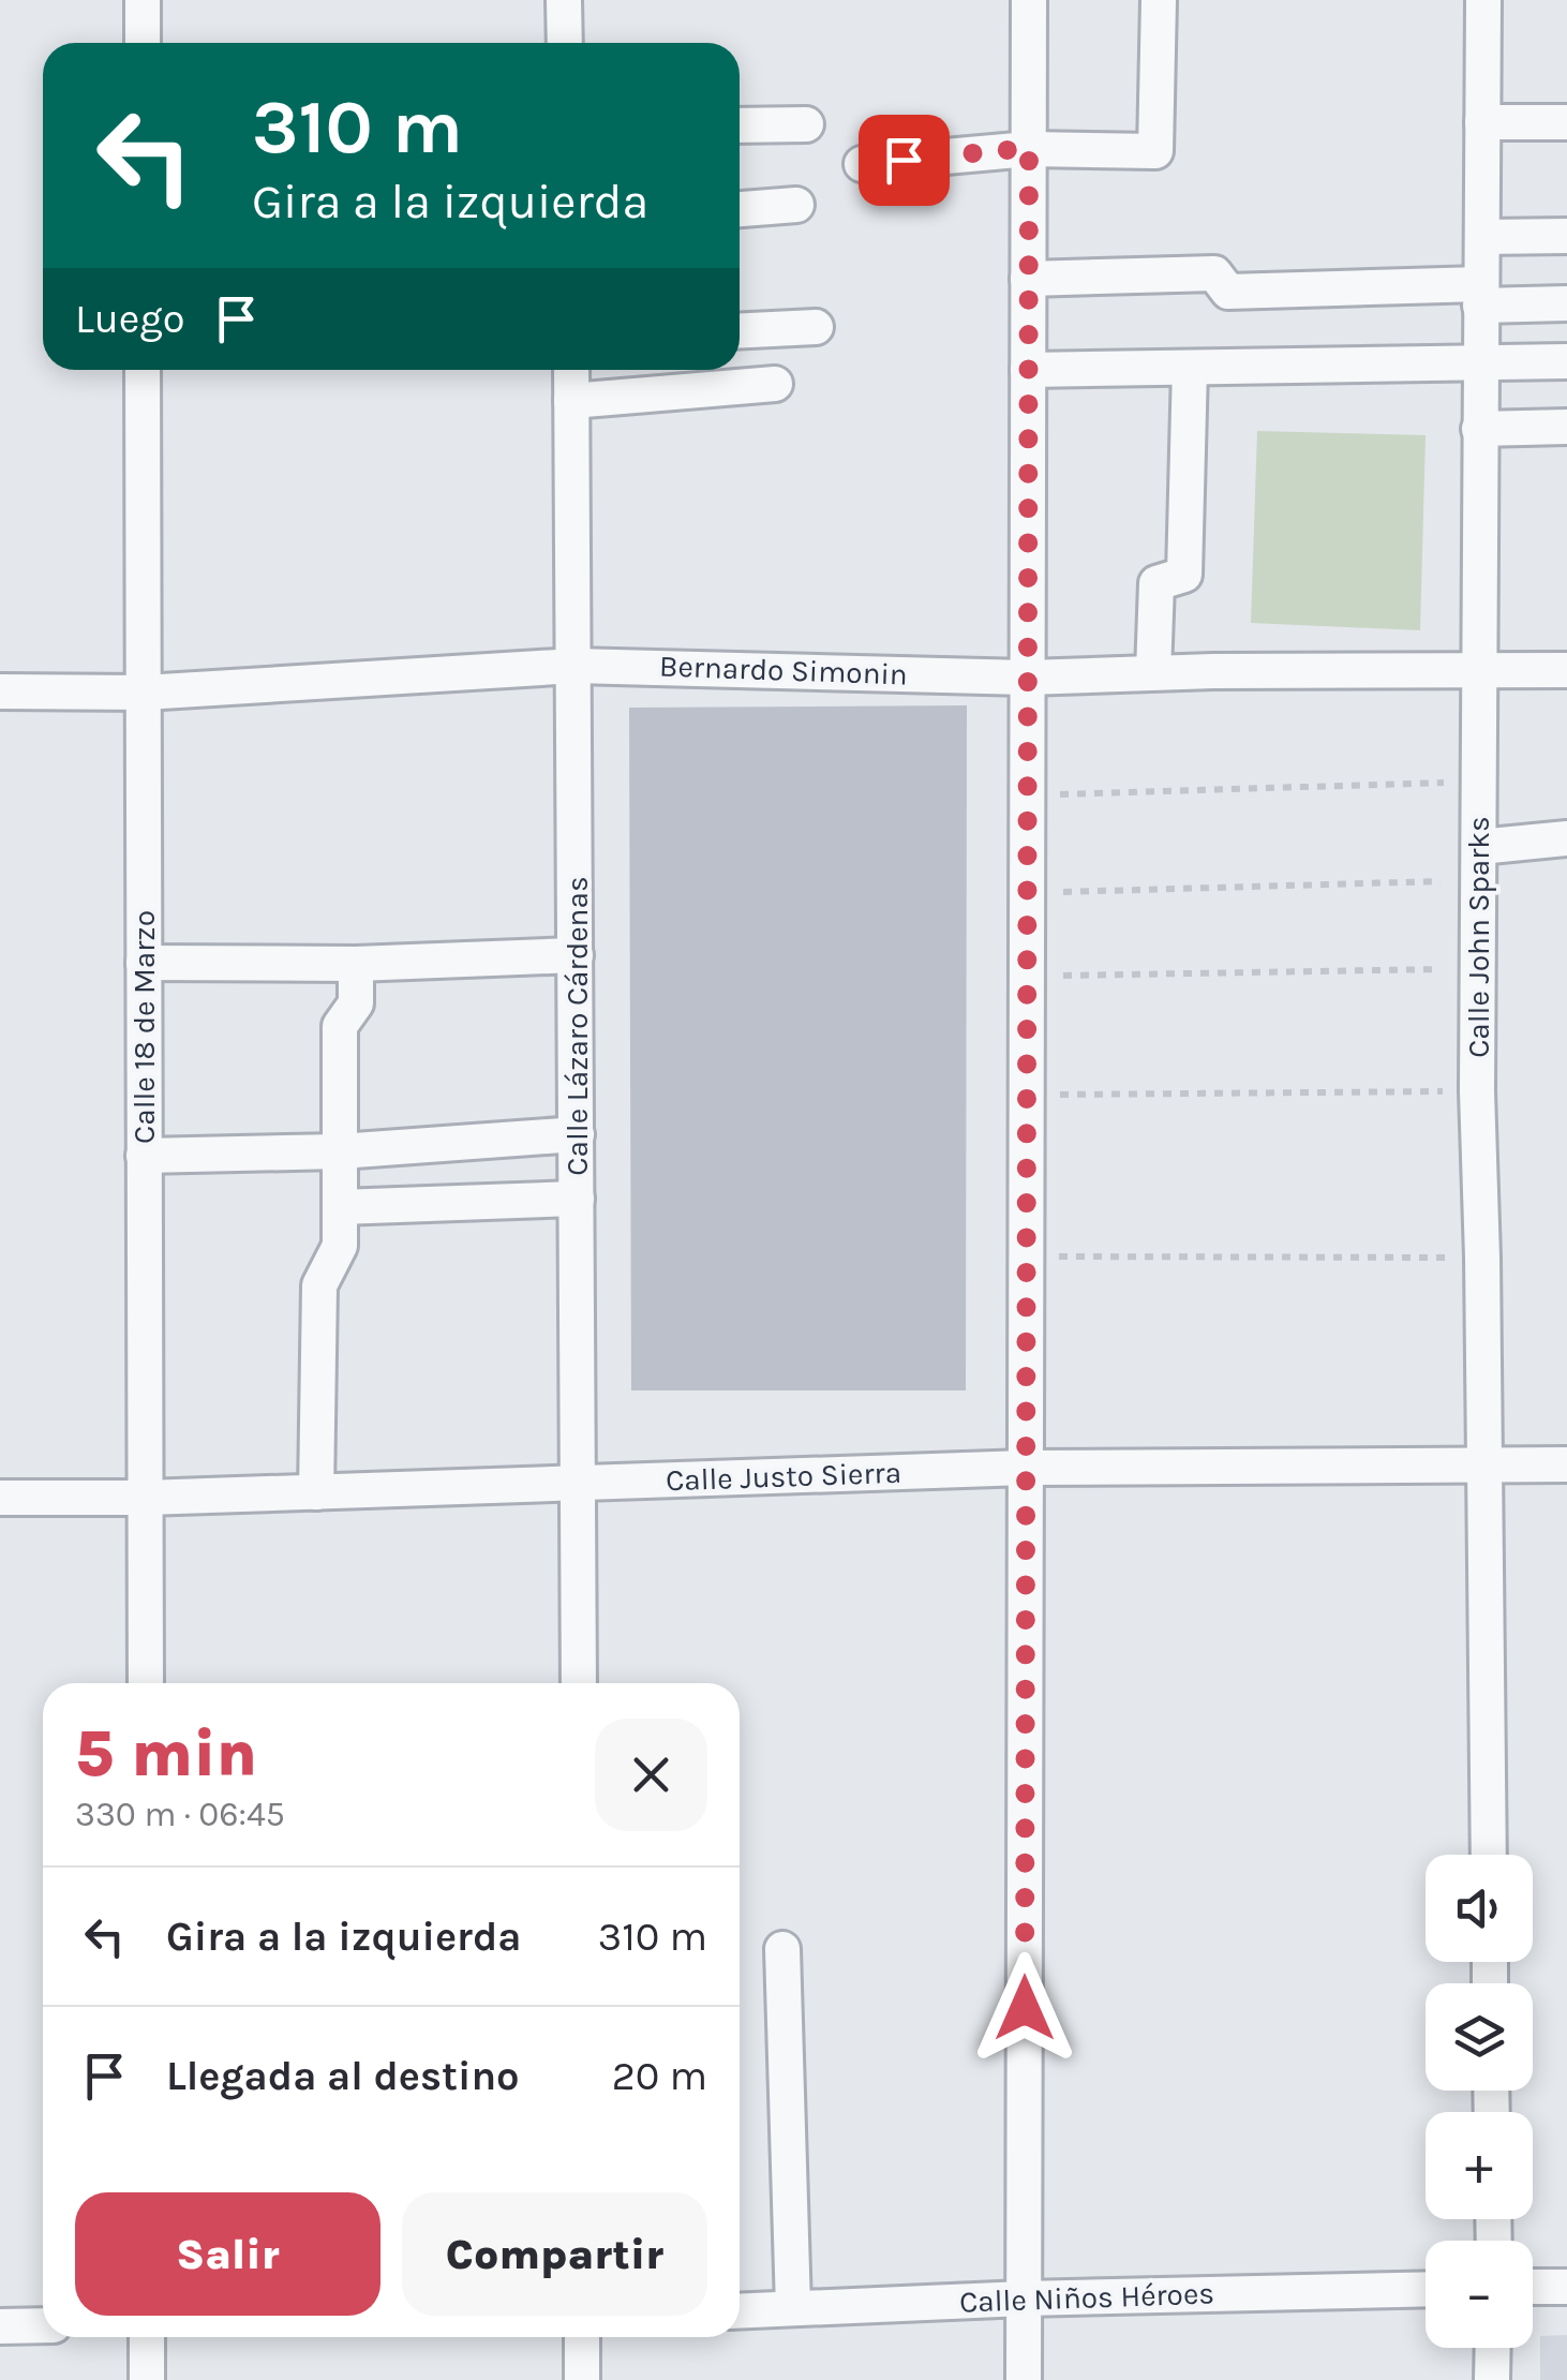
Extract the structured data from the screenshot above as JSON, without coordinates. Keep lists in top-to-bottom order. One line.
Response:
{"streets":{"street":["Bernardo Simonin","Calle John Sparks","Calle Lázaro Cárdenas","Calle 18 de Marzo","Calle Justo Sierra","Calle Niños Héroes"]},"crossings":[["Bernardo Simonin","Calle John Sparks"],["Bernardo Simonin","Calle Lázaro Cárdenas"],["Bernardo Simonin","Calle 18 de Marzo"],["Calle John Sparks","Calle Justo Sierra"],["Calle Lázaro Cárdenas","Calle Justo Sierra"],["Calle 18 de Marzo","Calle Justo Sierra"]],"page":{"turn":["310 m","Gira a la izquierda"],"then":"Luego","heading":["5 min","330 m · 06:45"],"map_buttons":["+","−"],"list":[{"name":"Gira a la izquierda","value":"310 m"},{"name":"Llegada al destino","value":"20 m"}],"buttons":["Salir","Compartir"]}}
